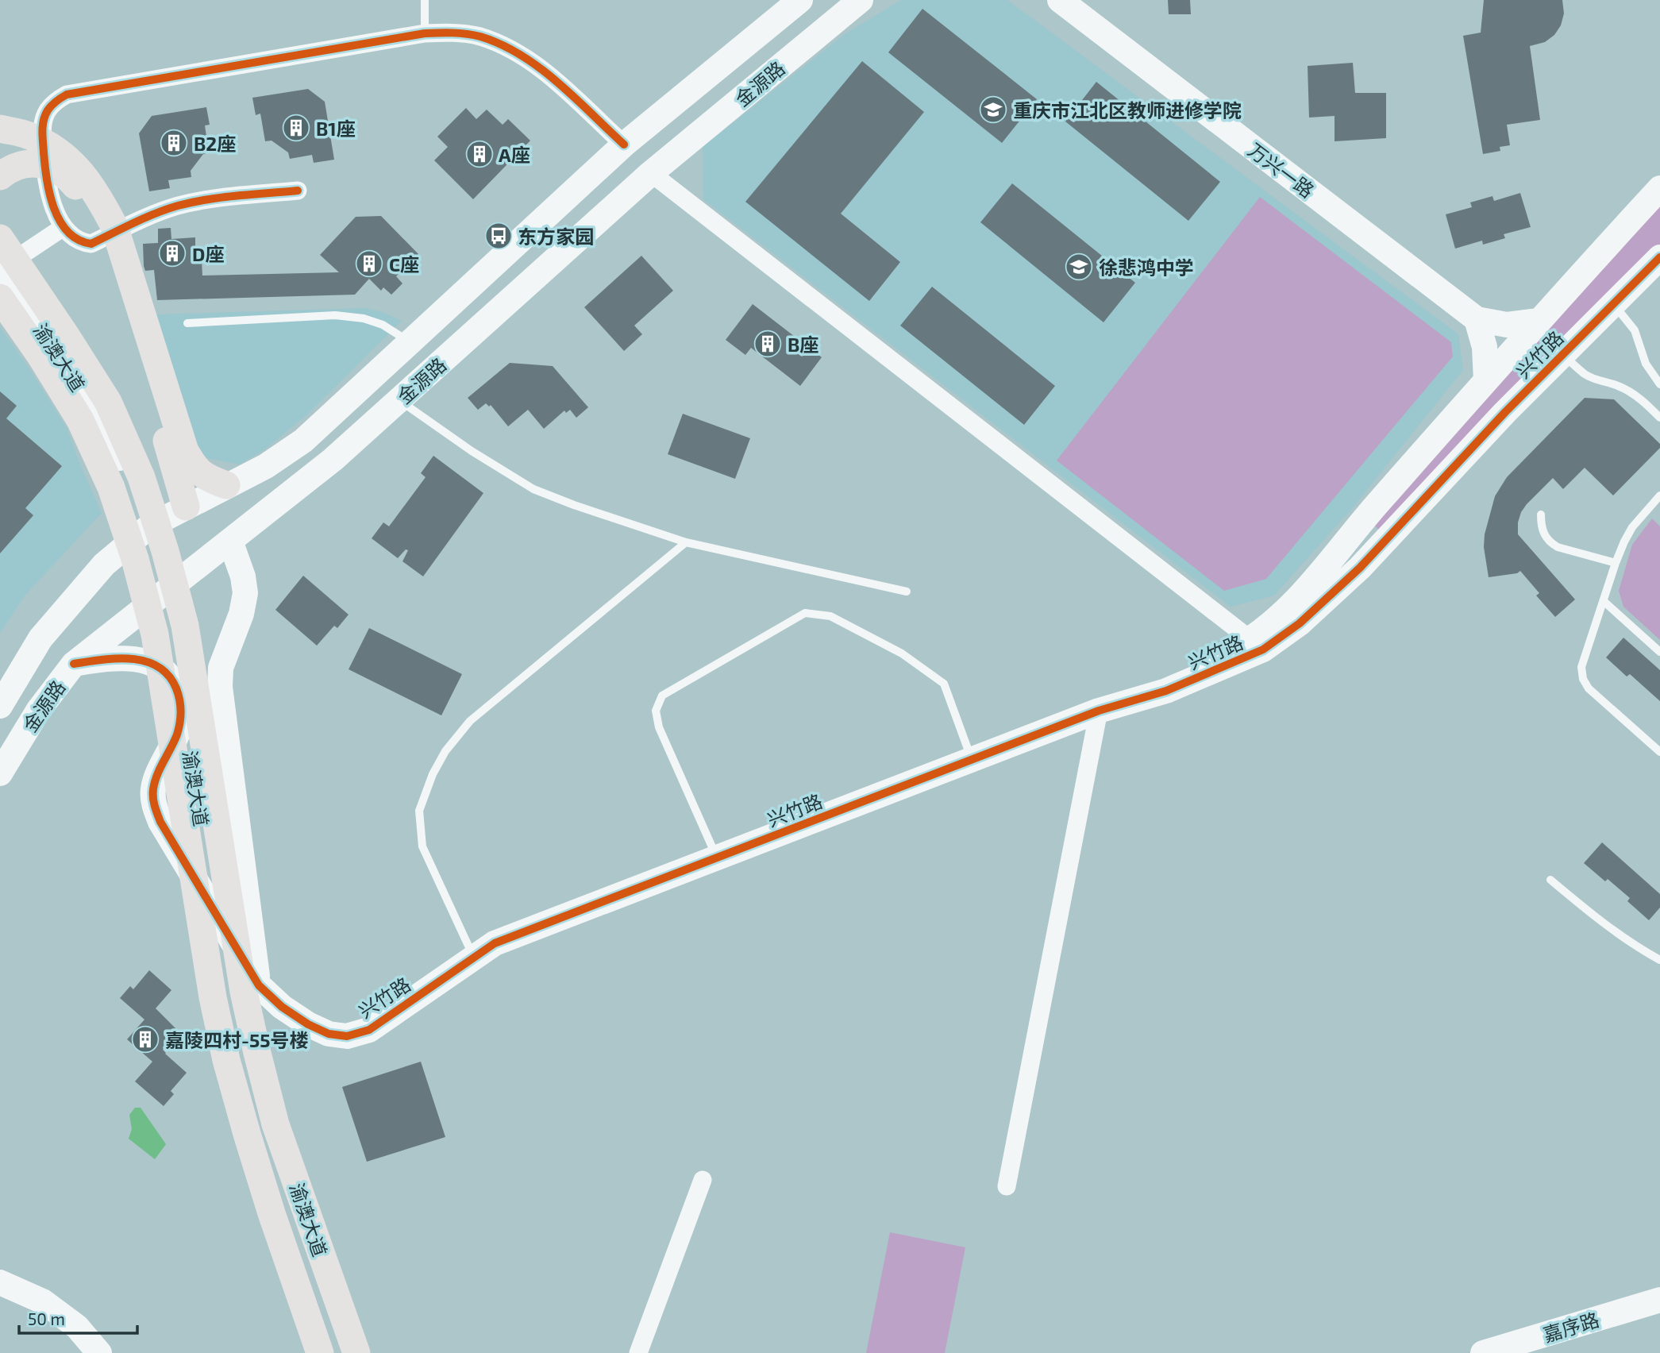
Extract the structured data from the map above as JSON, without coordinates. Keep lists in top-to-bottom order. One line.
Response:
{"streets":{"main road":["渝澳大道"],"street":["金源路","万兴一路","兴竹路","嘉序路"]},"crossings":[["金源路","兴竹路"]],"places":{"school or university":["重庆市江北区教师进修学院","徐悲鸿中学"],"building":["B1座","B2座","A座","D座","C座","B座","嘉陵四村-55号楼"],"bus stop":["东方家园"]},"scale_bar":"50 m"}
